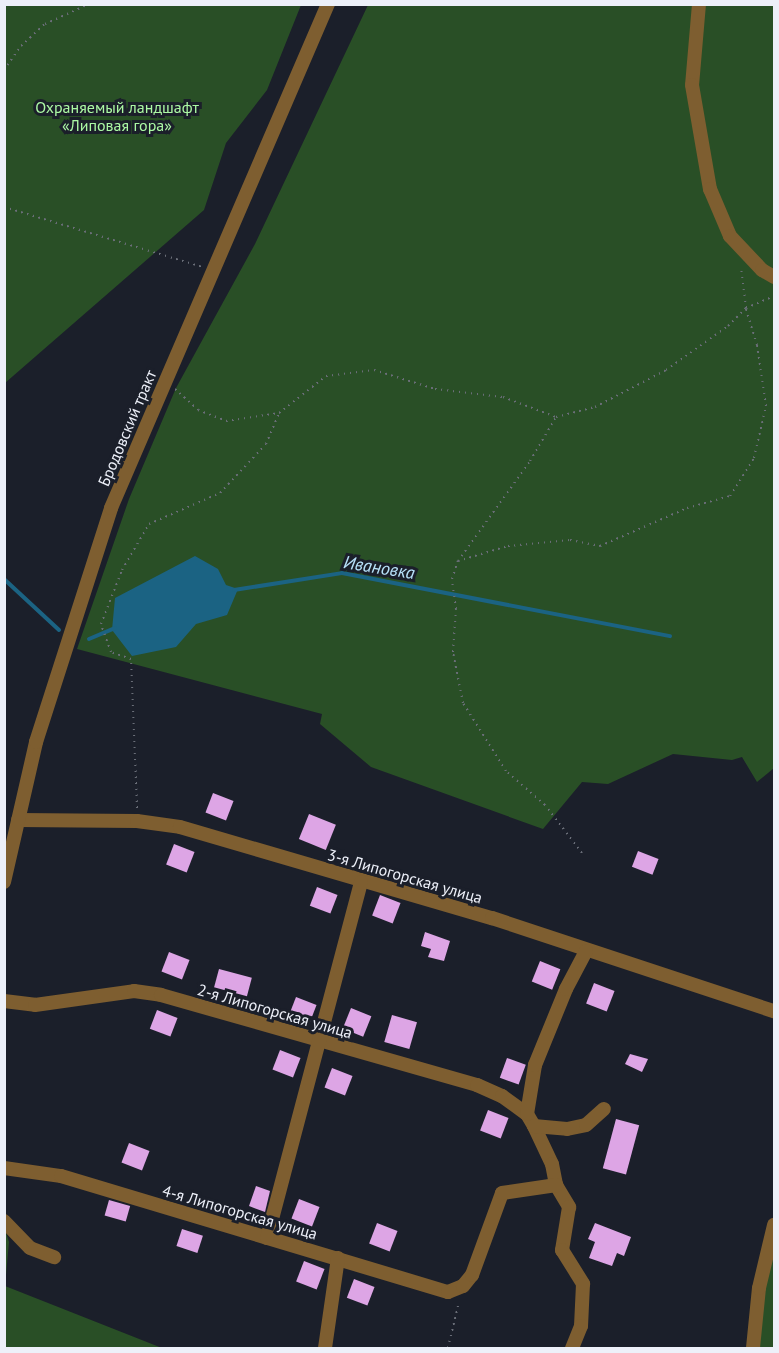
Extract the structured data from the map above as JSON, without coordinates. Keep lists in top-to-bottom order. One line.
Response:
{"streets":{"street":["Бродовский тракт","3-я Липогорская улица","2-я Липогорская улица","4-я Липогорская улица"]},"crossings":[["Бродовский тракт","3-я Липогорская улица"]],"water":["Ивановка"],"parks":["Охраняемый ландшафт «Липовая гора»"]}
